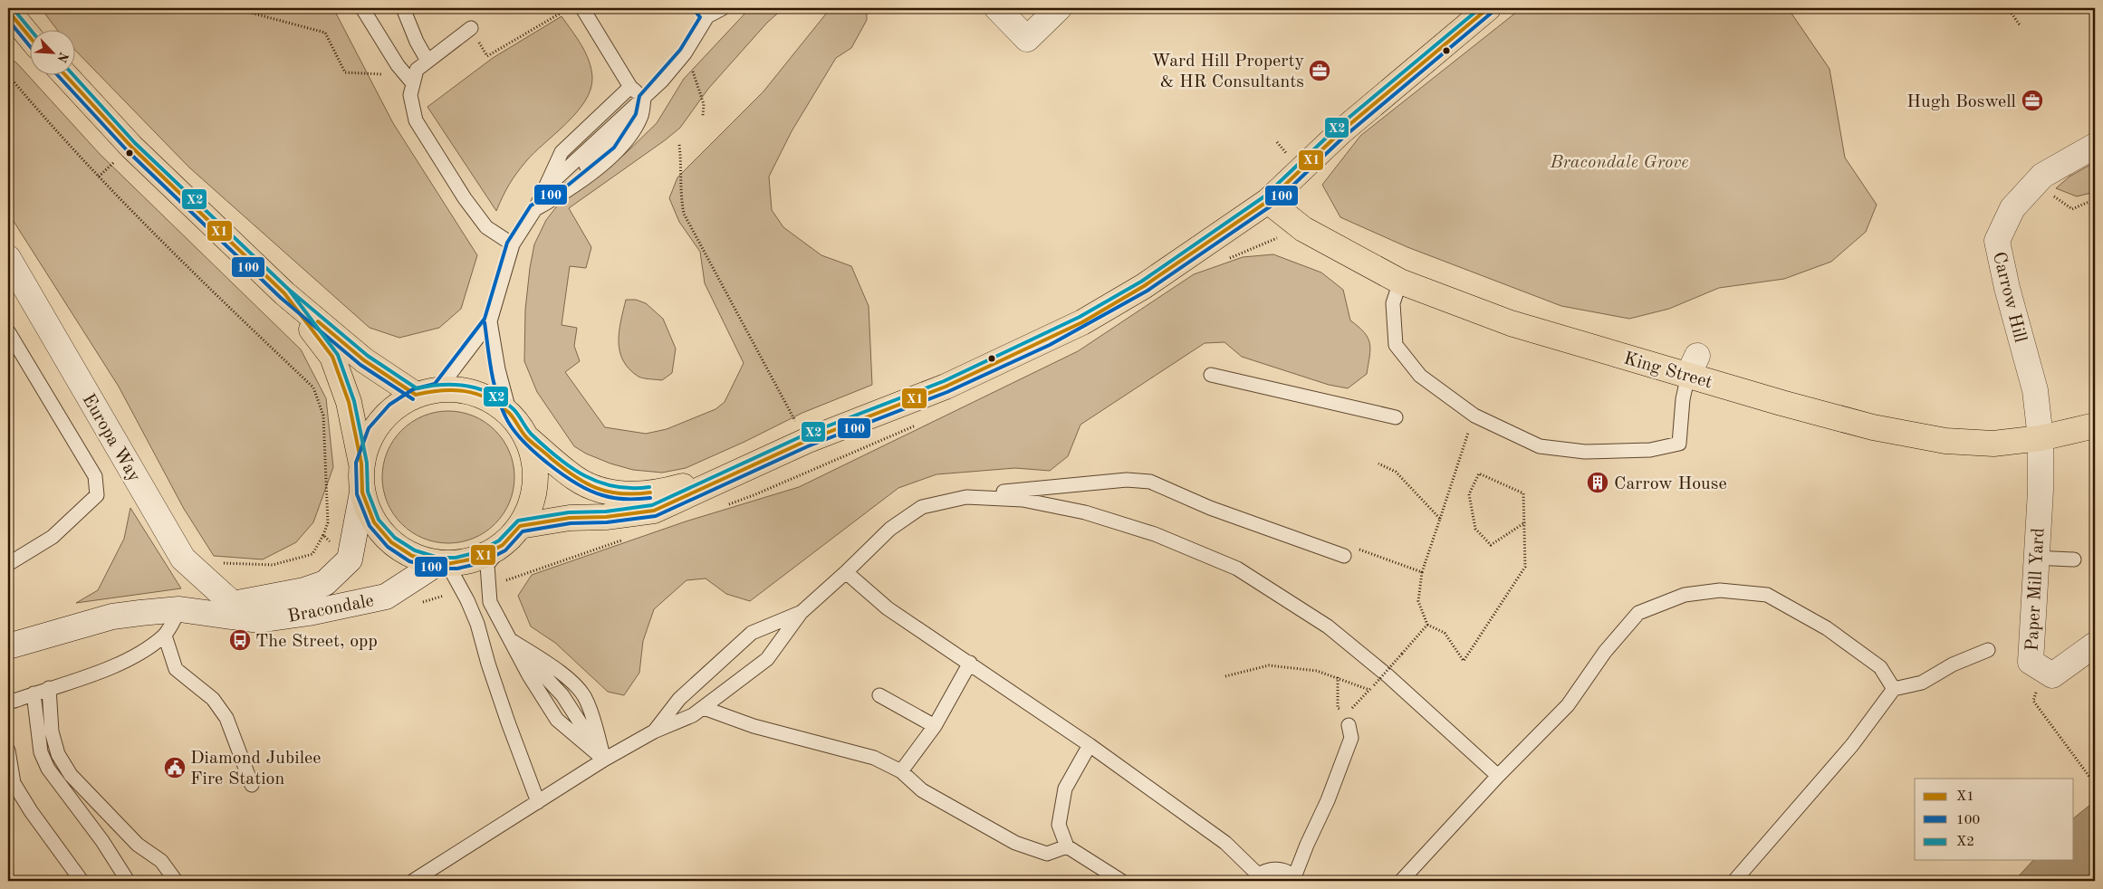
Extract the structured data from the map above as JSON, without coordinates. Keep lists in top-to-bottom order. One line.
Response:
{"streets":{"main road":["King Street"],"street":["Carrow Hill","Europa Way","Paper Mill Yard","Bracondale"]},"crossings":[["Carrow Hill","King Street"],["Carrow Hill","Paper Mill Yard"],["King Street","Paper Mill Yard"],["Europa Way","Bracondale"]],"parks":["Bracondale Grove"],"places":{"office":["Ward Hill Property & HR Consultants","Hugh Boswell"],"building":["Carrow House"],"bus stop":["The Street, opp"],"public building":["Diamond Jubilee Fire Station"]},"lines":["transit line X1","transit line X2","transit line 100"],"legend":["X1","100","X2"],"north":"bottom right"}
